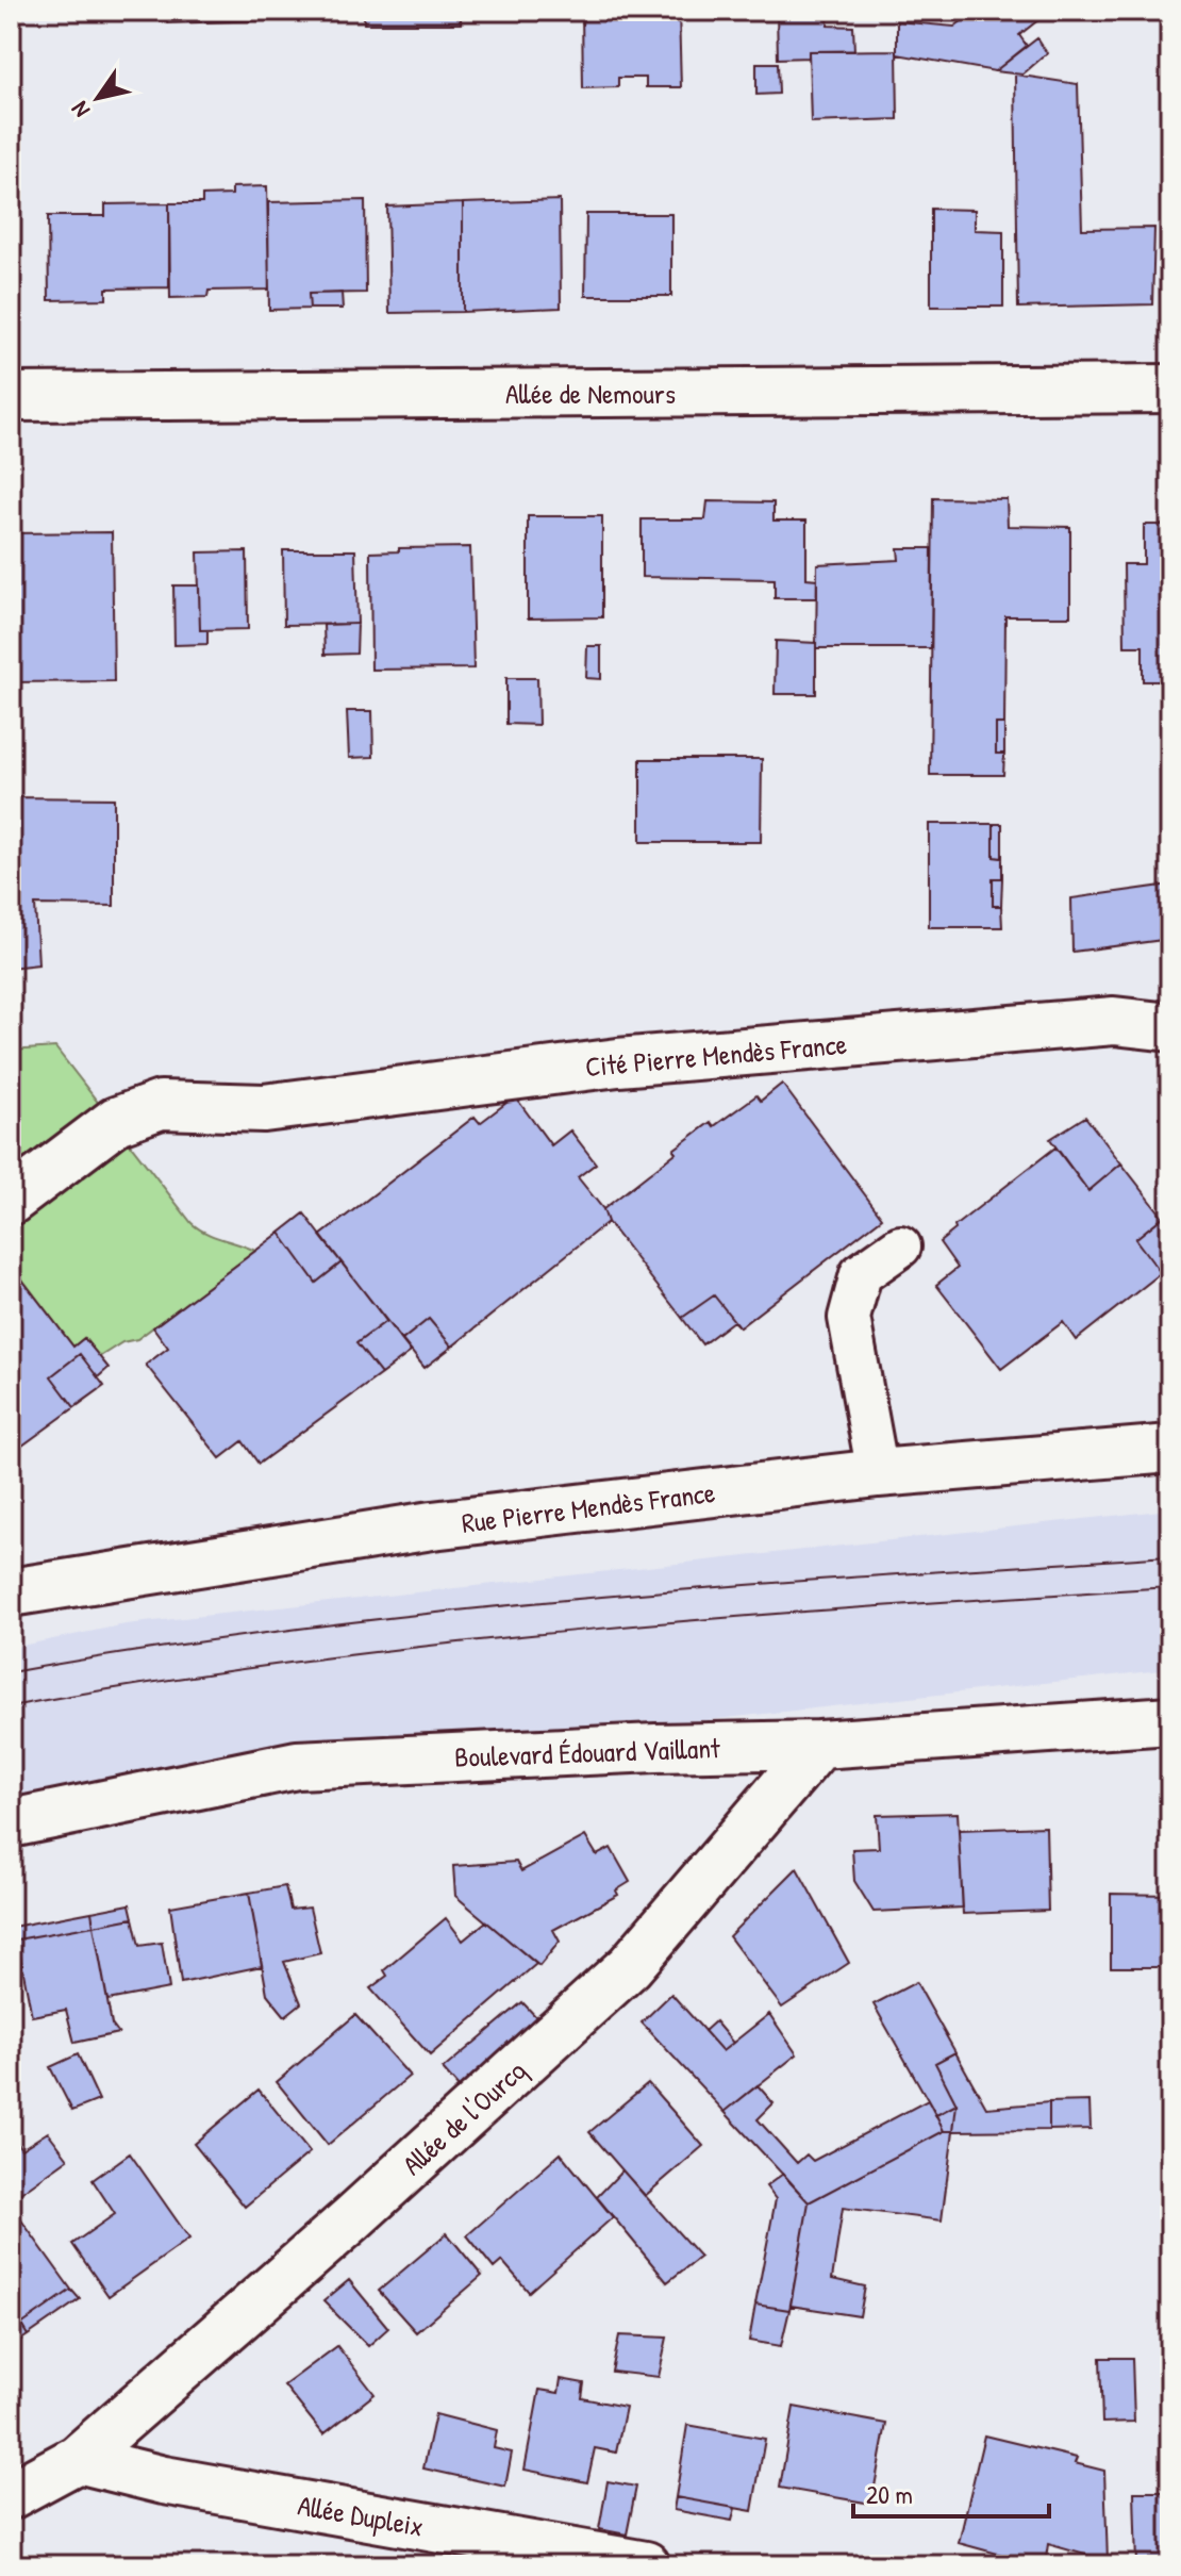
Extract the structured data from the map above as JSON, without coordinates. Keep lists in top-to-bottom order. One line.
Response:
{"streets":{"street":["Allée de Nemours","Cité Pierre Mendès France","Rue Pierre Mendès France","Boulevard Édouard Vaillant","Allée de l'Ourcq","Allée Dupleix"]},"crossings":[["Boulevard Édouard Vaillant","Allée de l'Ourcq"],["Allée de l'Ourcq","Allée Dupleix"]],"scale_bar":"20 m","north":"bottom left"}
